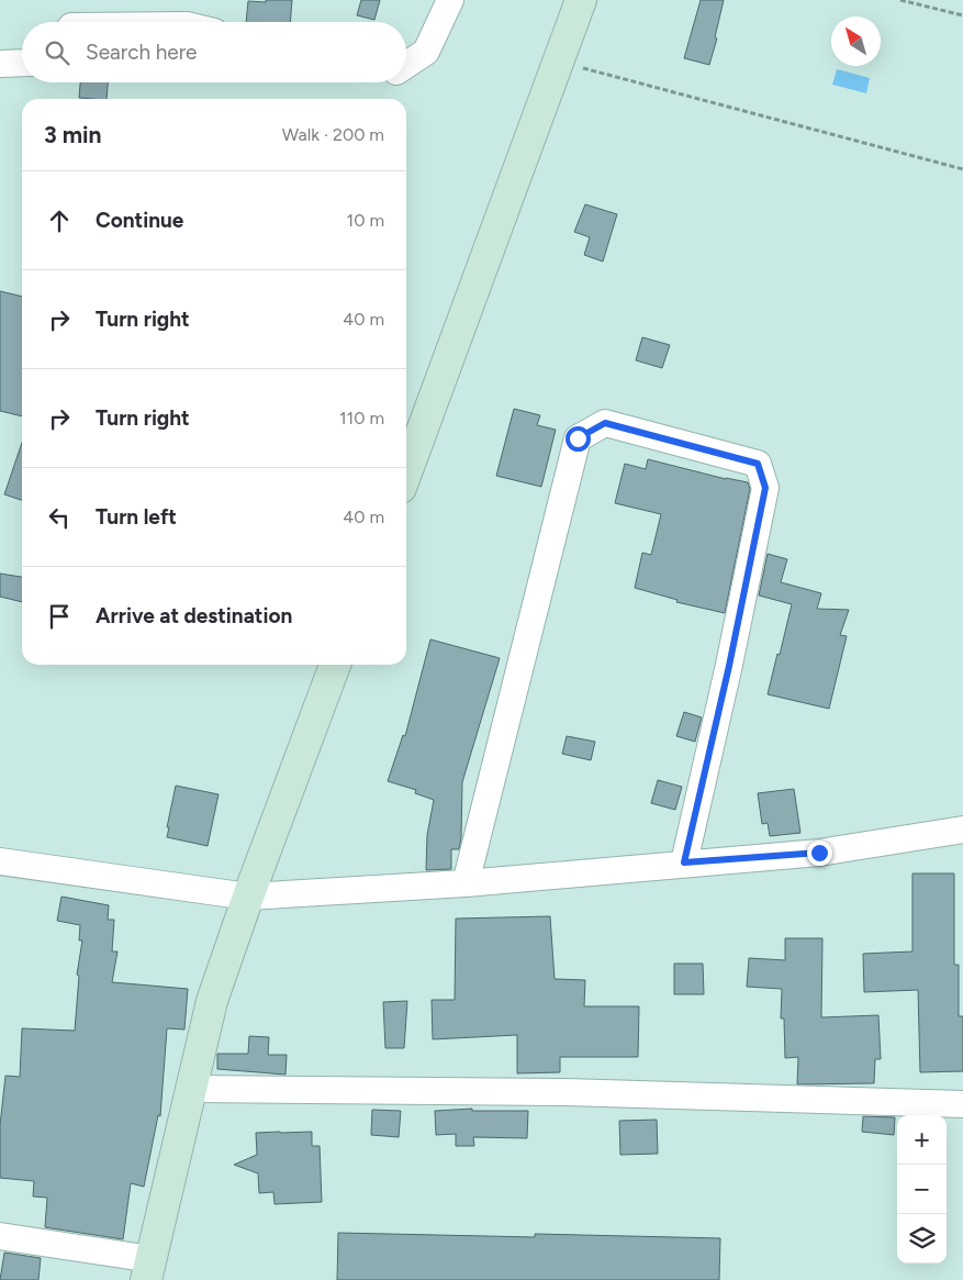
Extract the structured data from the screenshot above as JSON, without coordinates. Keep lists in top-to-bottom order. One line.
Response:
{"north":"top left","page":{"search":"Search here","heading":["3 min","Walk · 200 m"],"list":[["Continue","10 m"],["Turn right","40 m"],["Turn right","110 m"],["Turn left","40 m"],"Arrive at destination"],"map_buttons":["+","−"]}}
